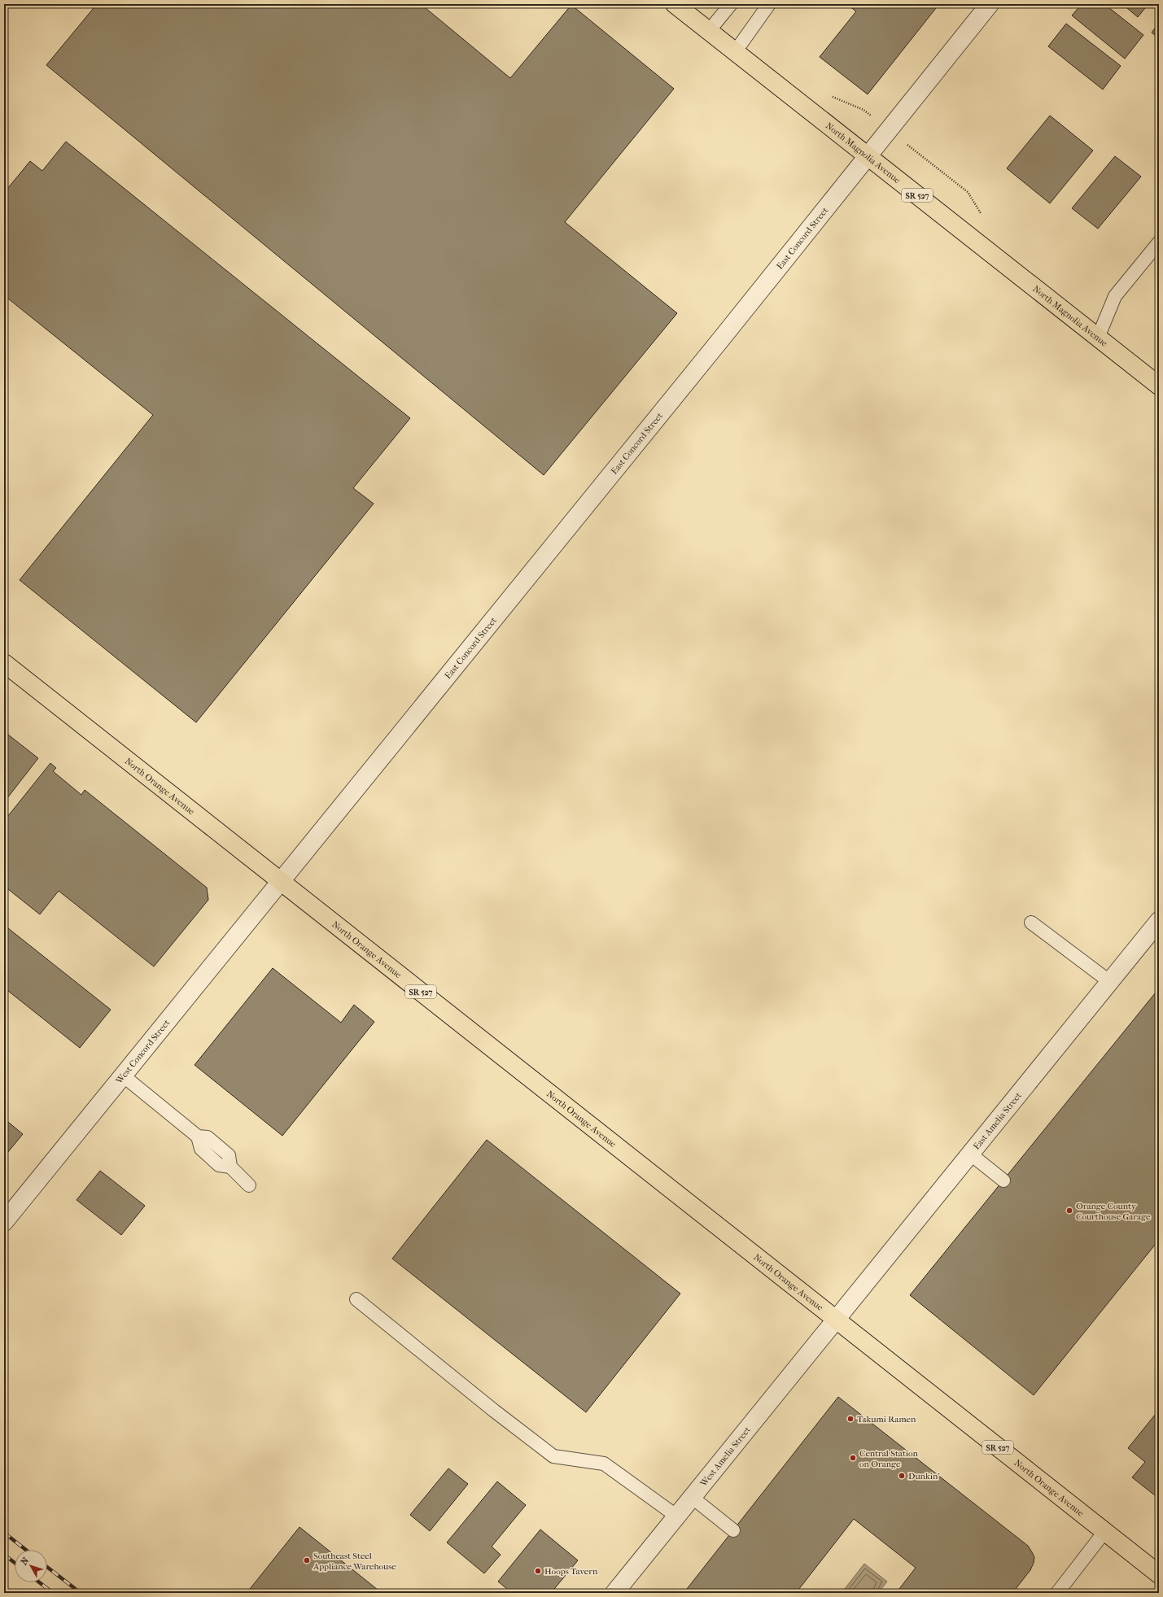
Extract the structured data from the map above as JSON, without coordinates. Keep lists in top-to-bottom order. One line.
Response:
{"streets":{"main road":["North Magnolia Avenue","SR 527","North Orange Avenue"],"street":["East Concord Street","West Concord Street","East Amelia Street","West Amelia Street"]},"crossings":[["North Magnolia Avenue","East Concord Street"],["East Concord Street","North Orange Avenue"],["East Concord Street","West Concord Street"],["North Orange Avenue","West Concord Street"],["North Orange Avenue","East Amelia Street"],["North Orange Avenue","West Amelia Street"],["East Amelia Street","West Amelia Street"]],"places":["Orange County Courthouse Garage","Takumi Ramen","Central Station on Orange","Dunkin'","Southeast Steel Appliance Warehouse","Hoops Tavern"],"north":"top left"}
